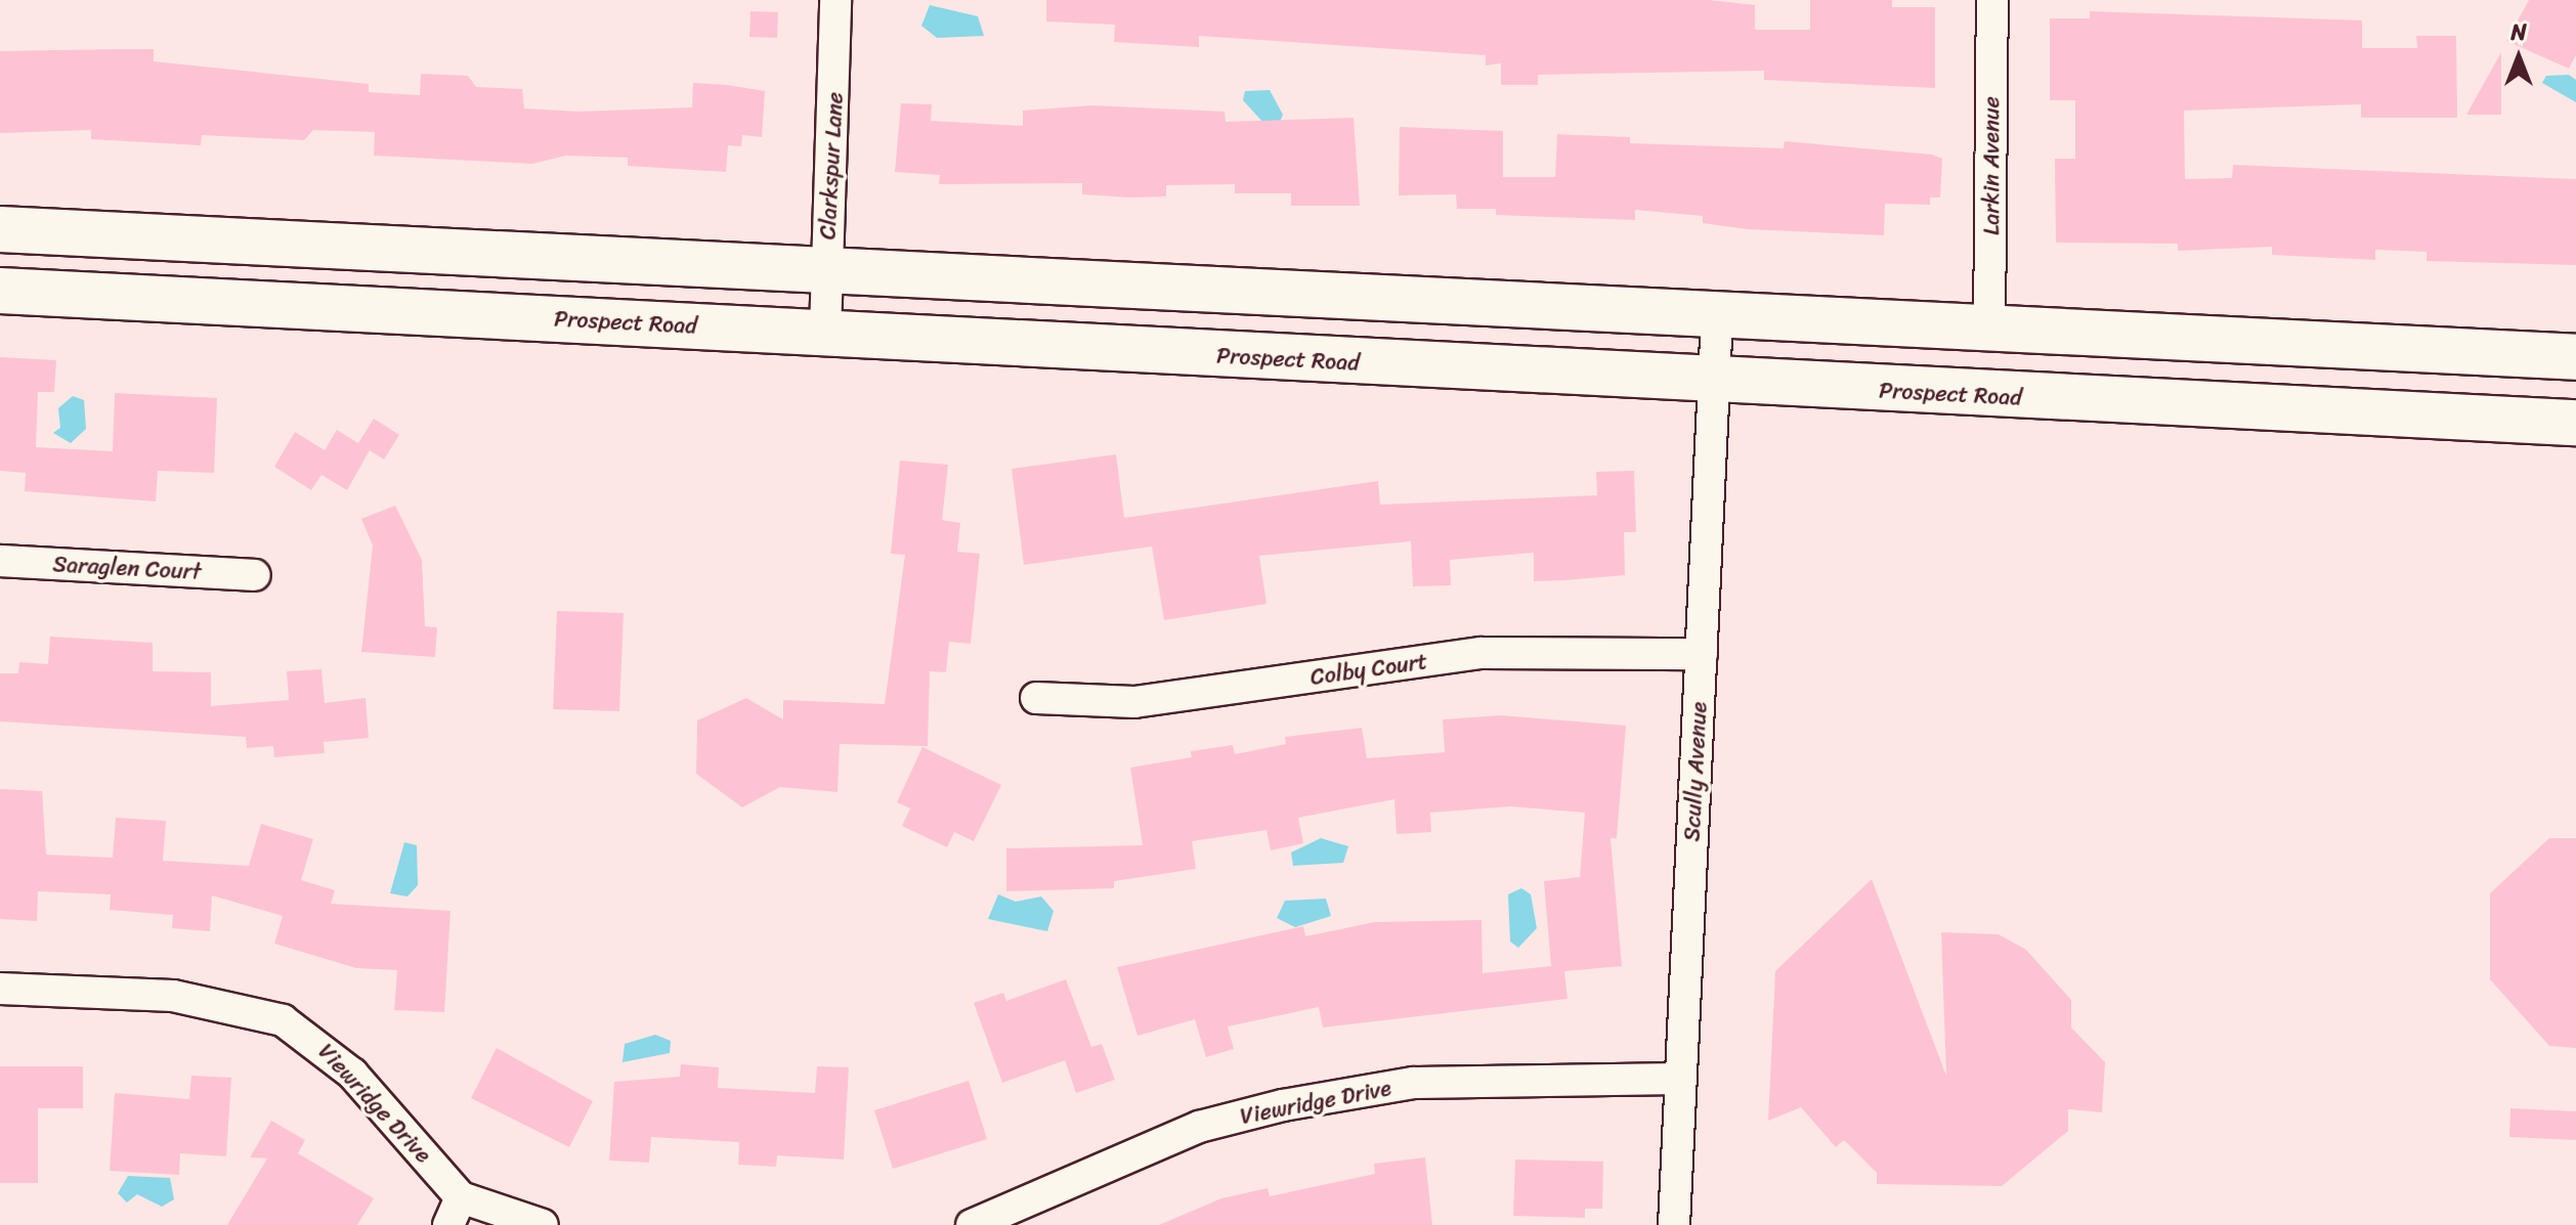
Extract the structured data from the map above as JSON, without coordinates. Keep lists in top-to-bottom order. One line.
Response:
{"streets":{"main road":["Prospect Road"],"street":["Clarkspur Lane","Larkin Avenue","Saraglen Court","Colby Court","Scully Avenue","Viewridge Drive"]},"crossings":[["Clarkspur Lane","Prospect Road"],["Prospect Road","Scully Avenue"],["Colby Court","Scully Avenue"],["Scully Avenue","Viewridge Drive"]],"north":"top"}
